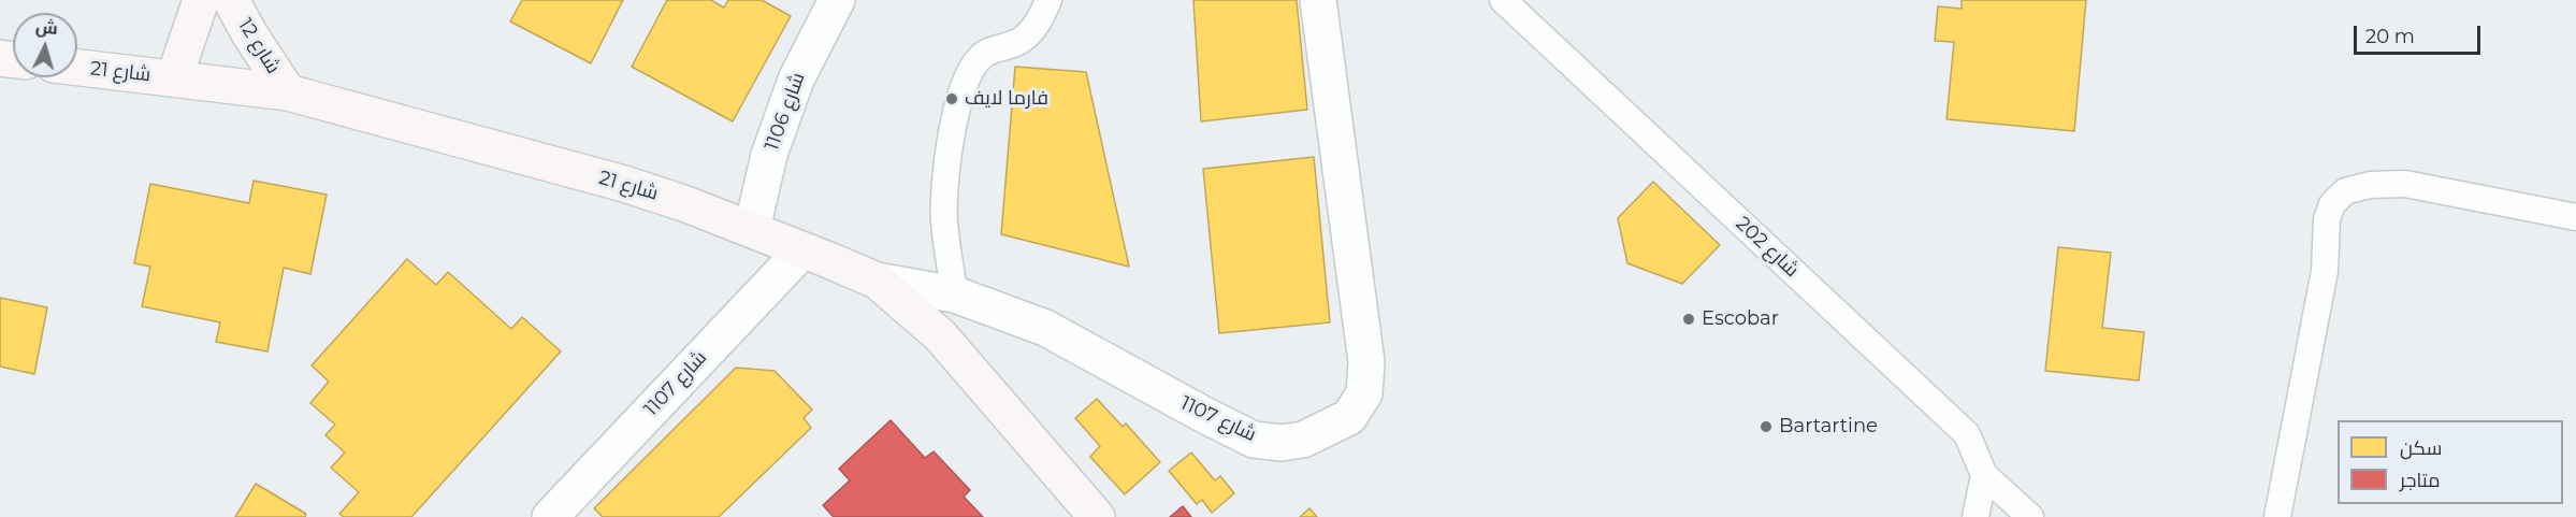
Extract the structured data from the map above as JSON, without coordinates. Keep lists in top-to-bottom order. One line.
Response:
{"streets":{"main road":["شارع 12","شارع 21"],"street":["شارع 1106","شارع 1107"],"lane":["شارع 202"]},"crossings":[["شارع 12","شارع 21"],["شارع 21","شارع 1106"],["شارع 21","شارع 1107"]],"places":["فارما لايف","Escobar","Bartartine"],"legend":["سكن","متاجر"],"scale_bar":"20 m","north":"top"}
